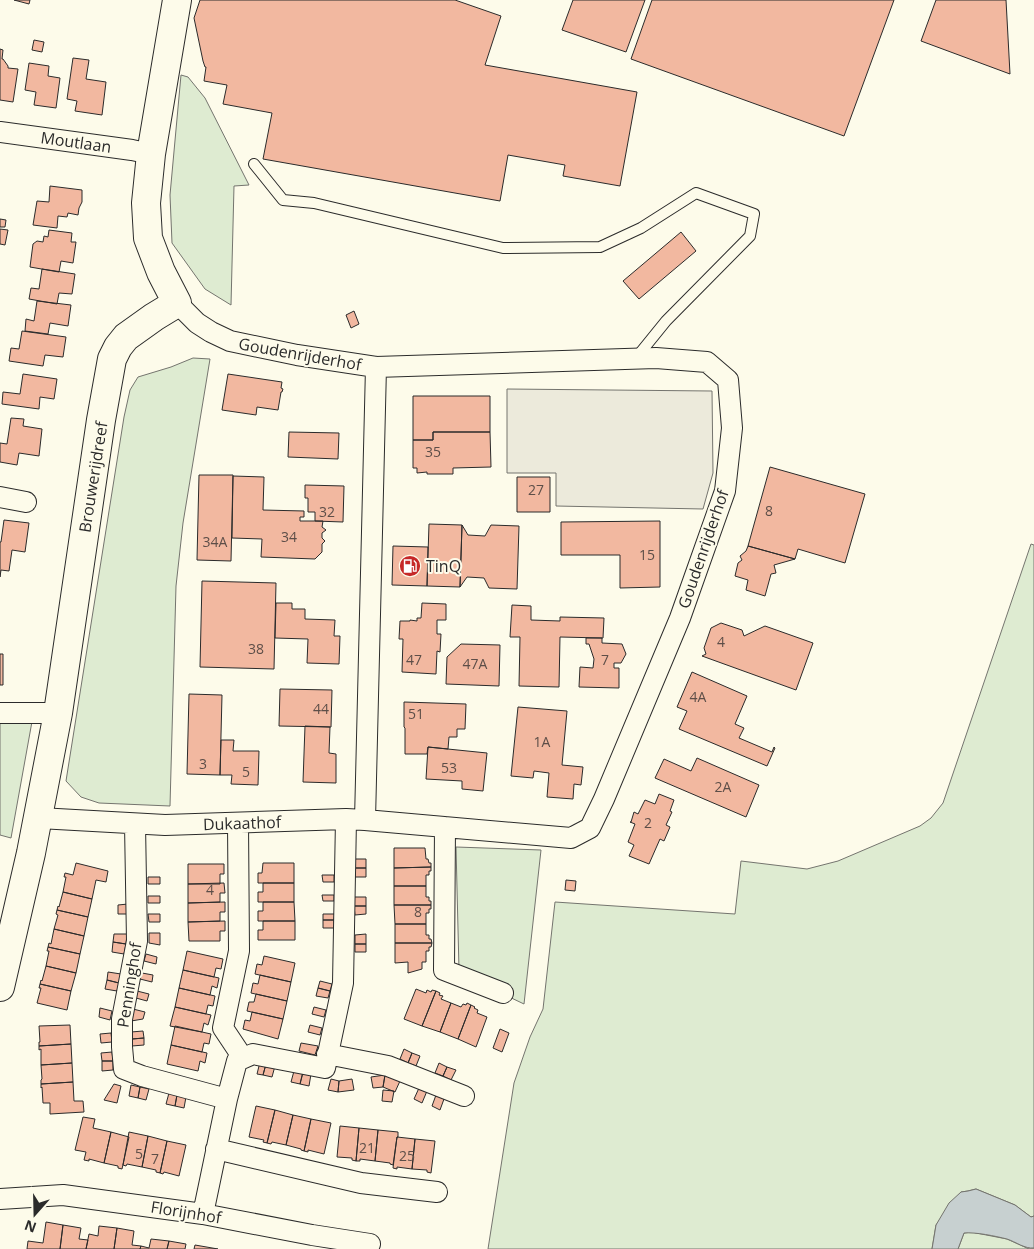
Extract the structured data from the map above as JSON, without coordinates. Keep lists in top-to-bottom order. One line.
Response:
{"streets":{"street":["Moutlaan","Goudenrijderhof","Brouwerijdreef","Dukaathof","Penninghof","Florijnhof"]},"crossings":[["Goudenrijderhof","Brouwerijdreef"],["Goudenrijderhof","Dukaathof"],["Brouwerijdreef","Dukaathof"],["Dukaathof","Penninghof"]],"places":{"fuel station":["TinQ"]},"house_numbers":["35","27","8","32","34","34A","15","4","38","47","7","47A","4A","44","51","1A","3","53","5","2A","2","4","8","21","5","25","7"],"north":"bottom"}
